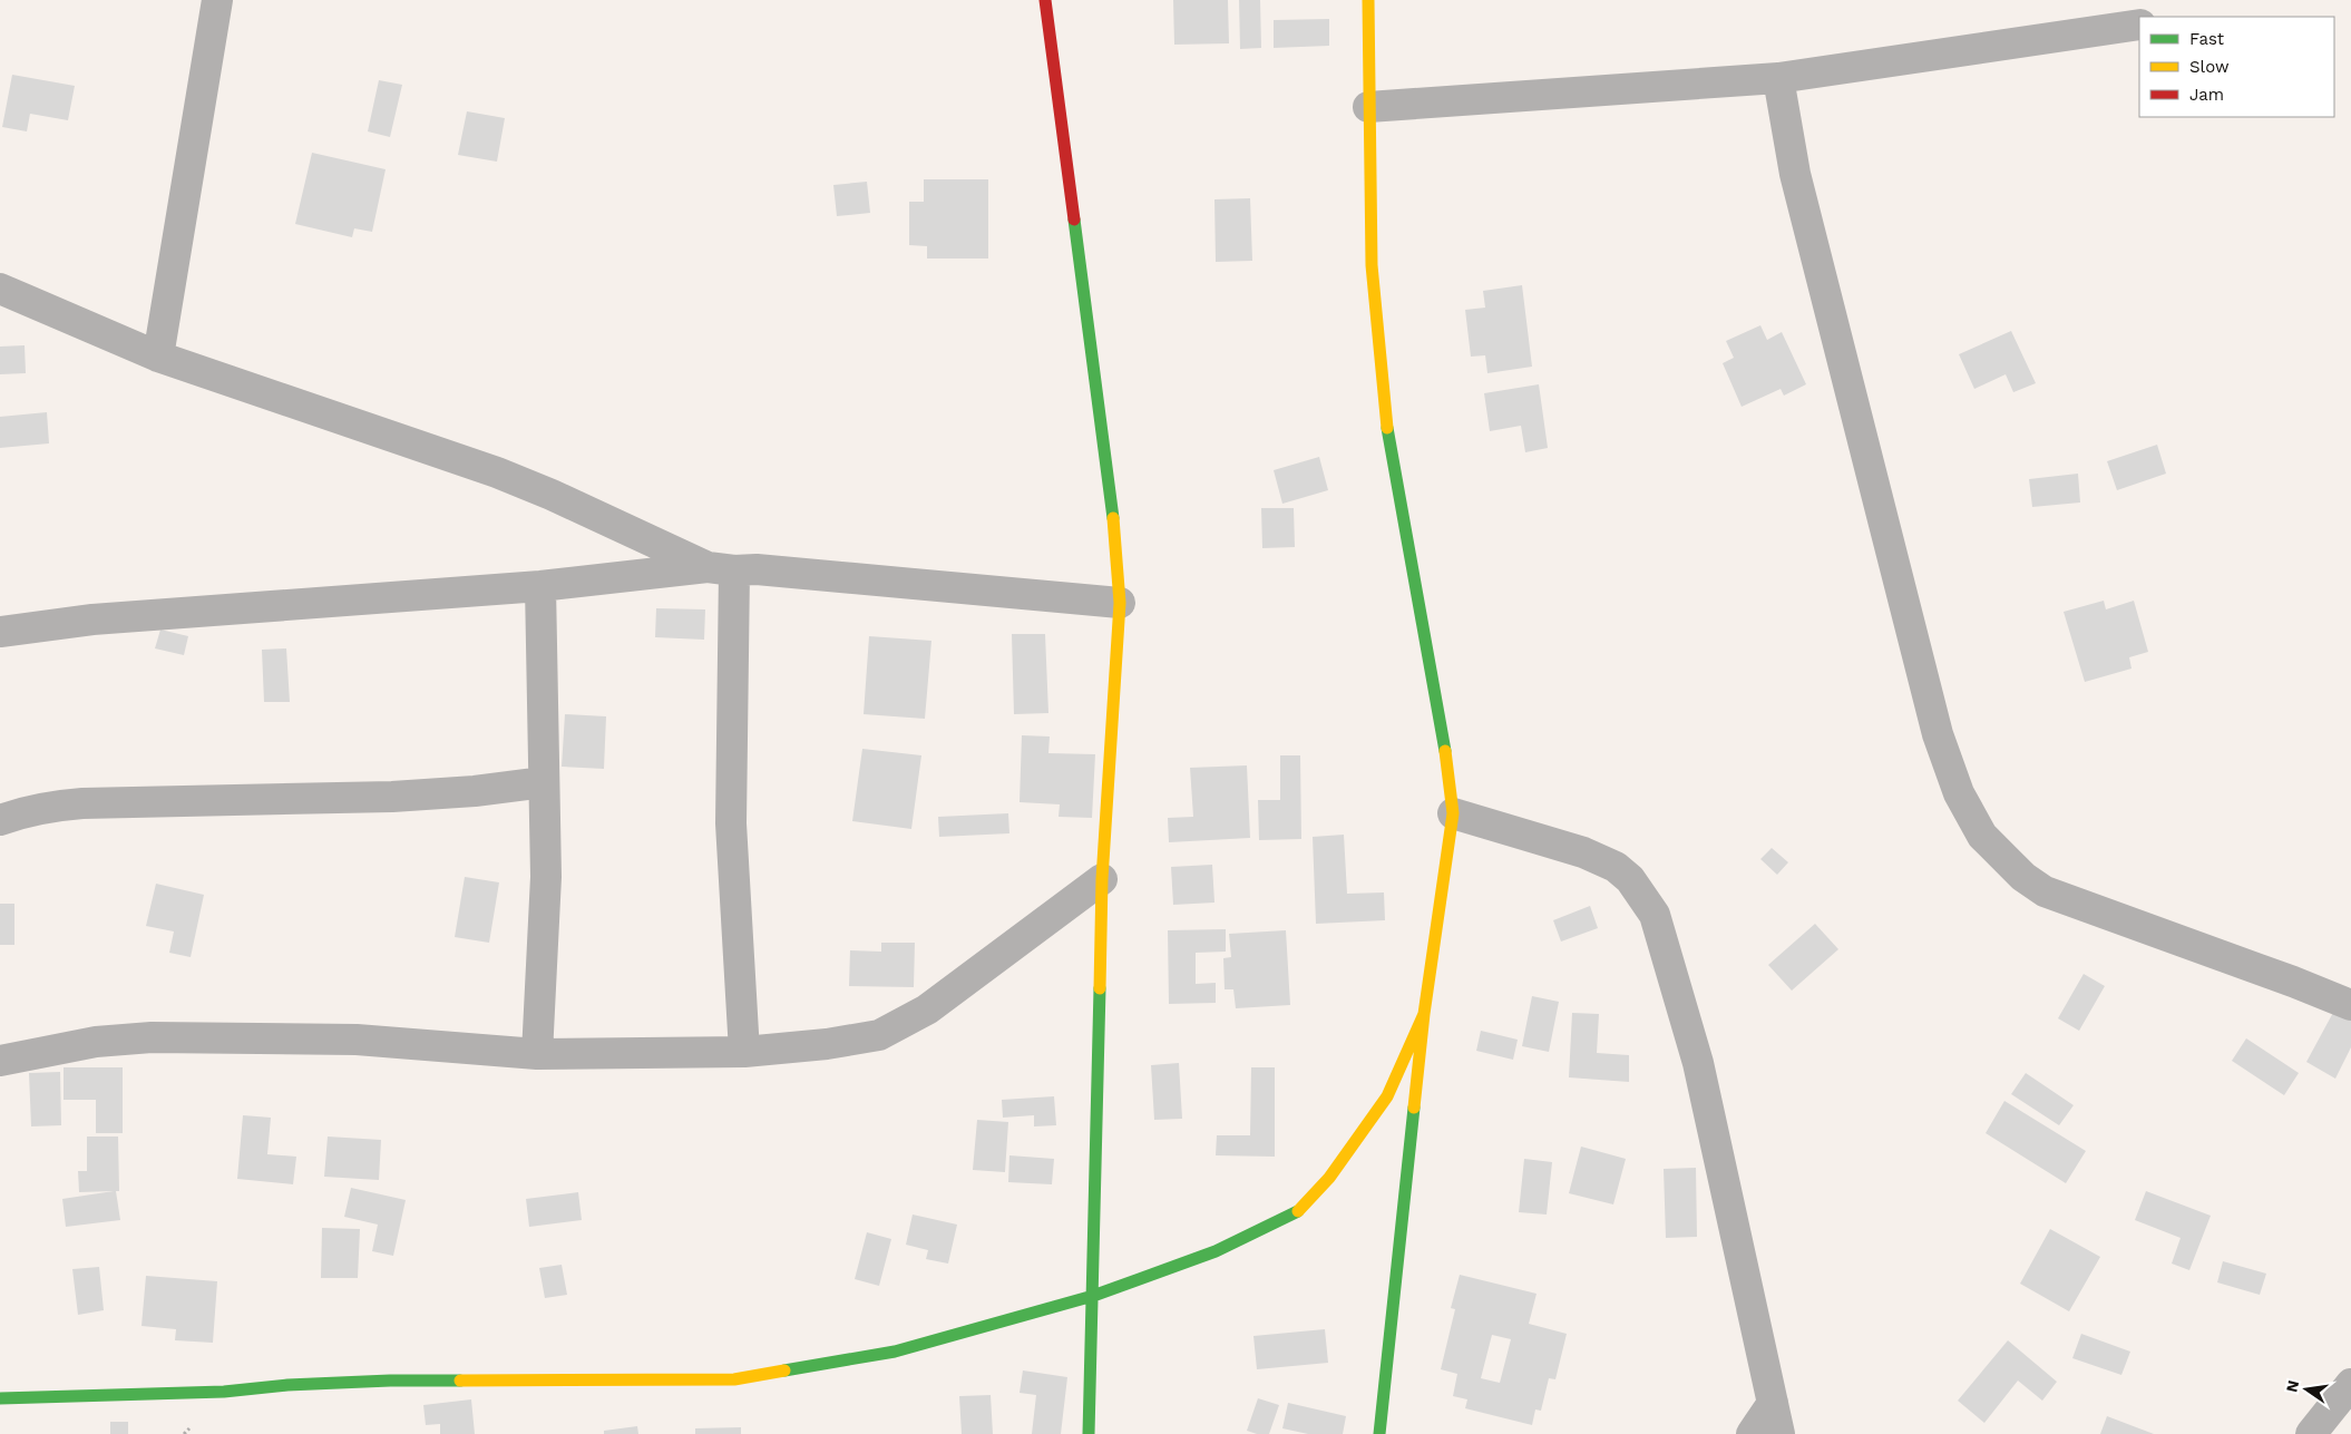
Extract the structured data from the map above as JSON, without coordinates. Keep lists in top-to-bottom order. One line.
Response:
{"legend":["Fast","Slow","Jam"],"north":"left"}
